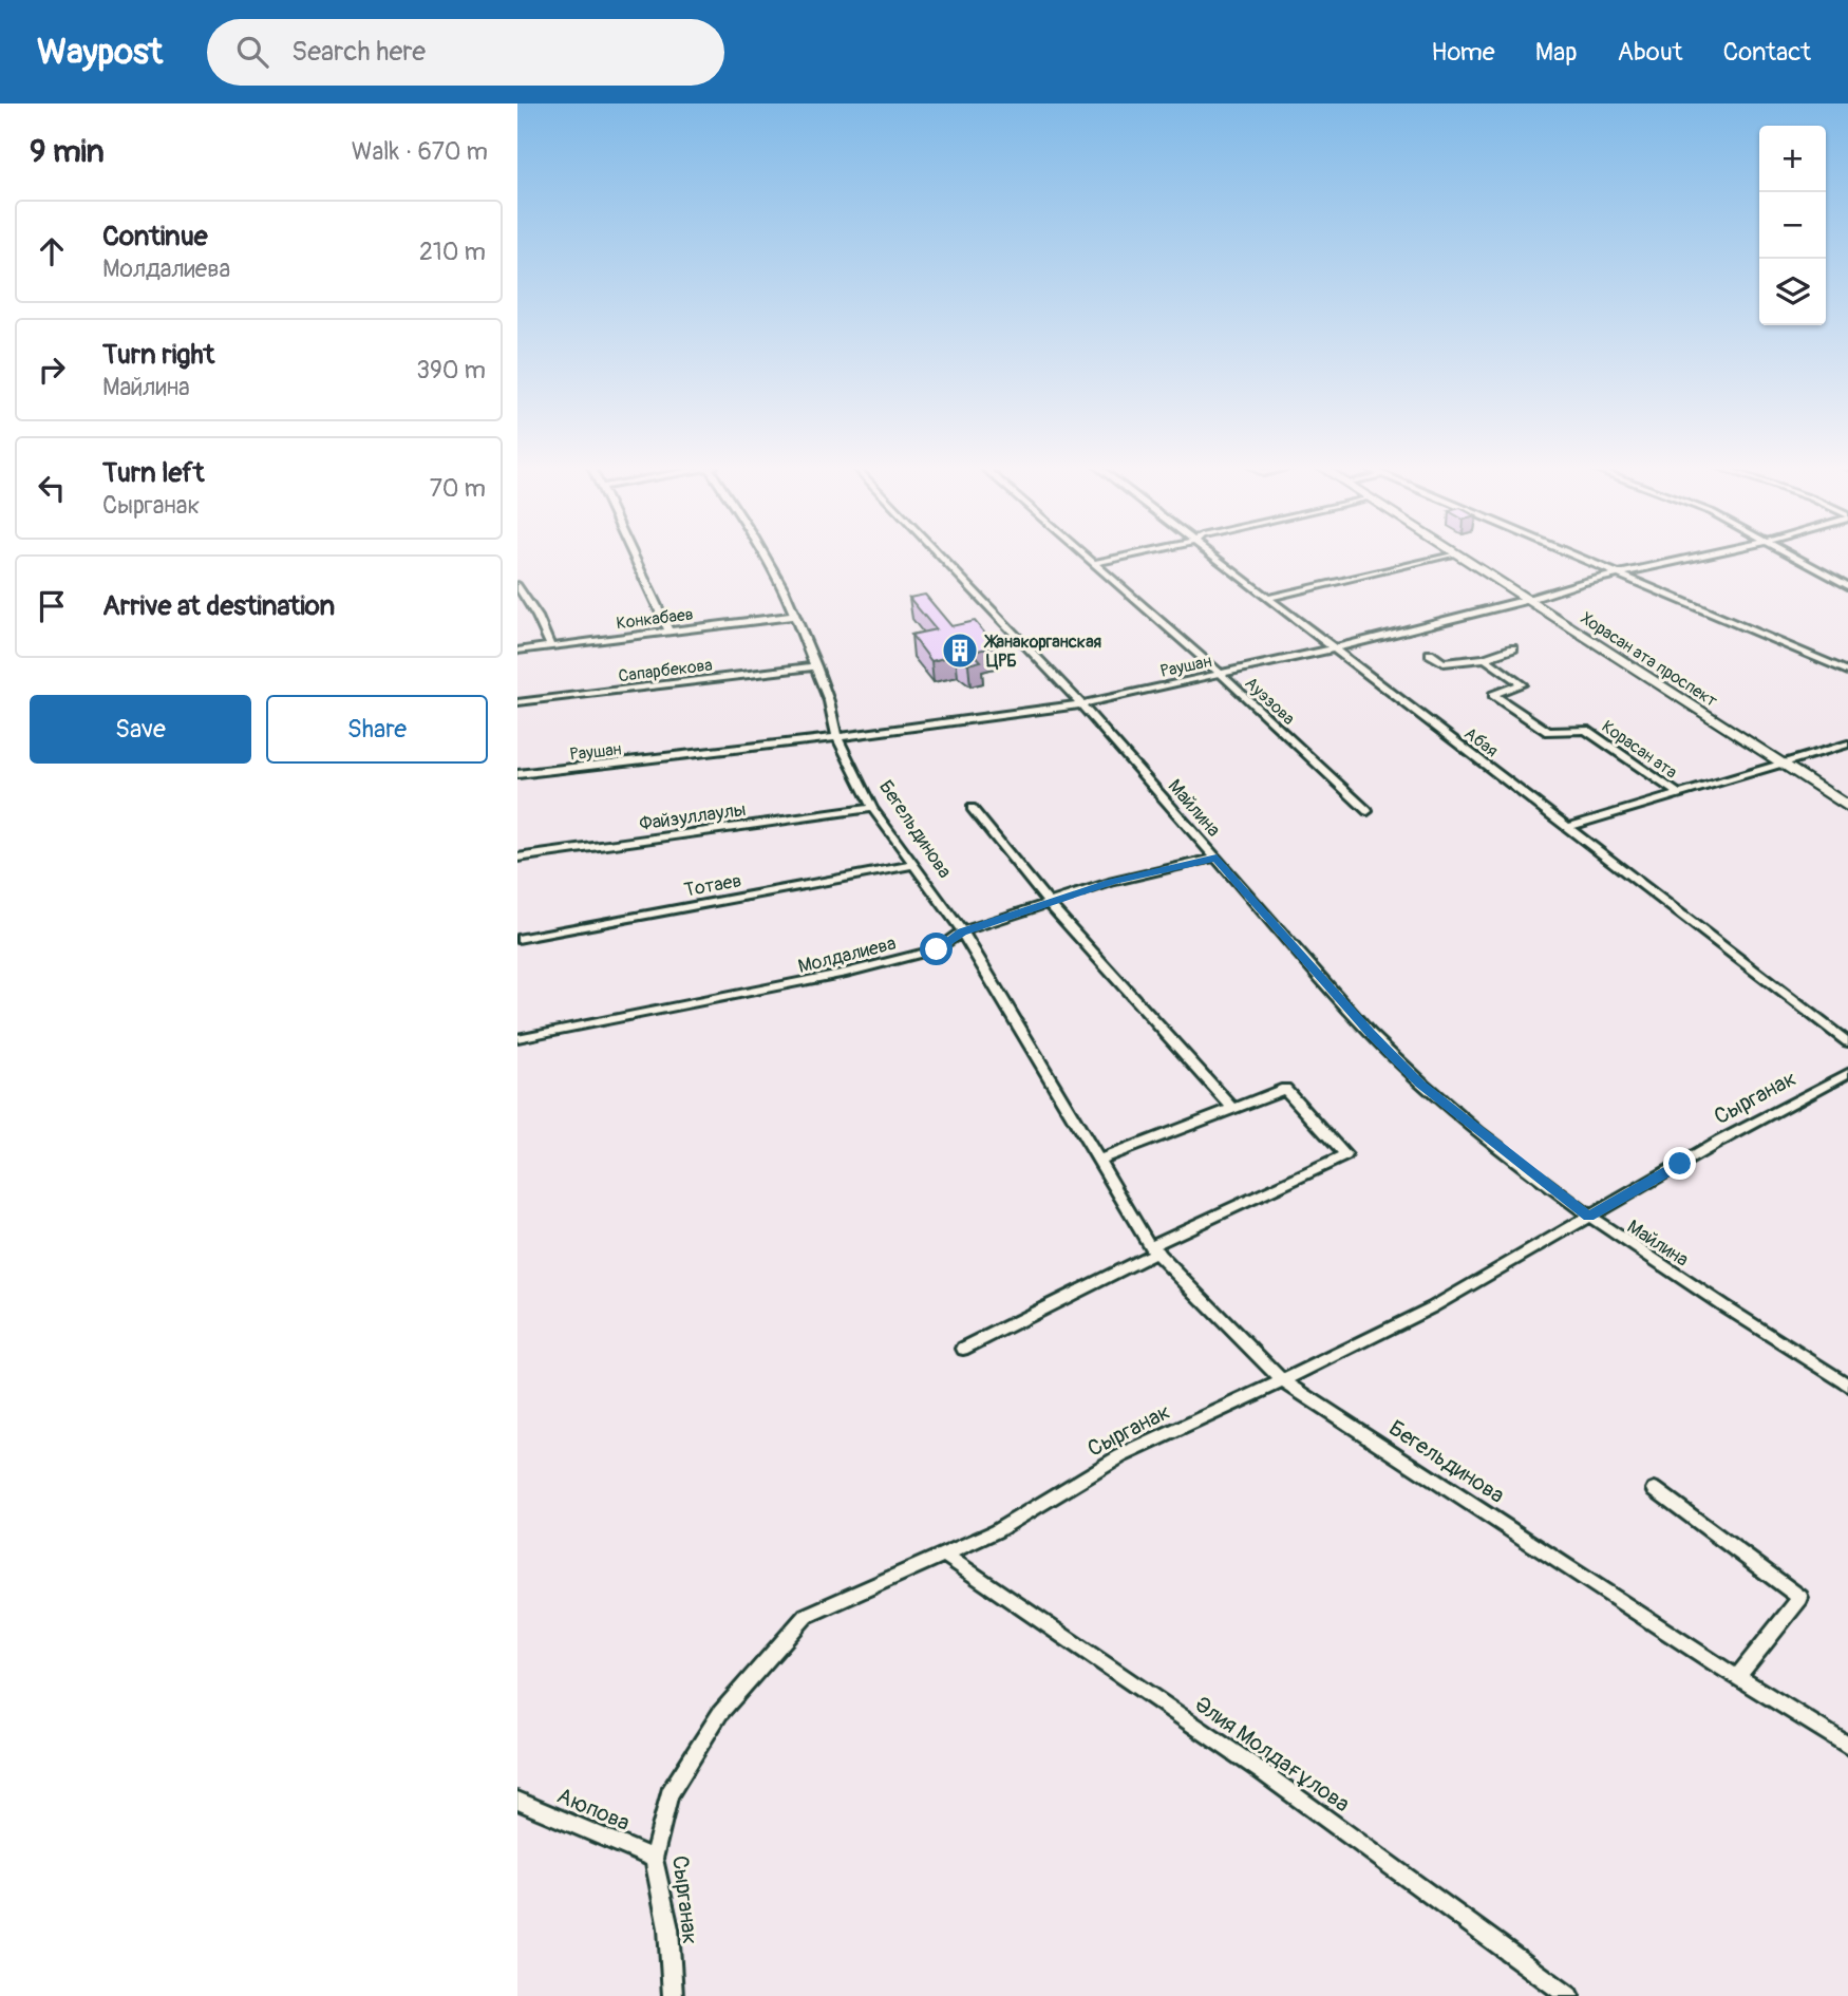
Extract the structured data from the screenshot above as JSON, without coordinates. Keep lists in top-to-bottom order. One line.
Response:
{"streets":{"main road":["Хорасан ата проспект"],"street":["Конкабаев","Раушан","Сапарбекова","Ауэзова","Абая","Корасан ата","Майлина","Файзуллаулы","Бегельдинова","Тотаев","Молдалиева","Сырганак","Әлия Молдағұлова","Аюпова"]},"crossings":[["Конкабаев","Бегельдинова"],["Хорасан ата проспект","Раушан"],["Раушан","Ауэзова"],["Раушан","Абая"],["Раушан","Майлина"],["Раушан","Бегельдинова"],["Сапарбекова","Бегельдинова"],["Майлина","Молдалиева"],["Майлина","Сырганак"],["Файзуллаулы","Бегельдинова"],["Бегельдинова","Тотаев"],["Бегельдинова","Молдалиева"],["Бегельдинова","Сырганак"],["Сырганак","Әлия Молдағұлова"],["Сырганак","Аюпова"]],"places":{"building":["Жанакорганская ЦРБ"]},"page":{"header":"Waypost","search":"Search here","nav":["Home","Map","About","Contact"],"heading":["9 min","Walk · 670 m"],"map_buttons":["+","−"],"list":[["Continue","Молдалиева","210 m"],["Turn right","Майлина","390 m"],["Turn left","Сырганак","70 m"],"Arrive at destination"],"buttons":["Save","Share"]}}
